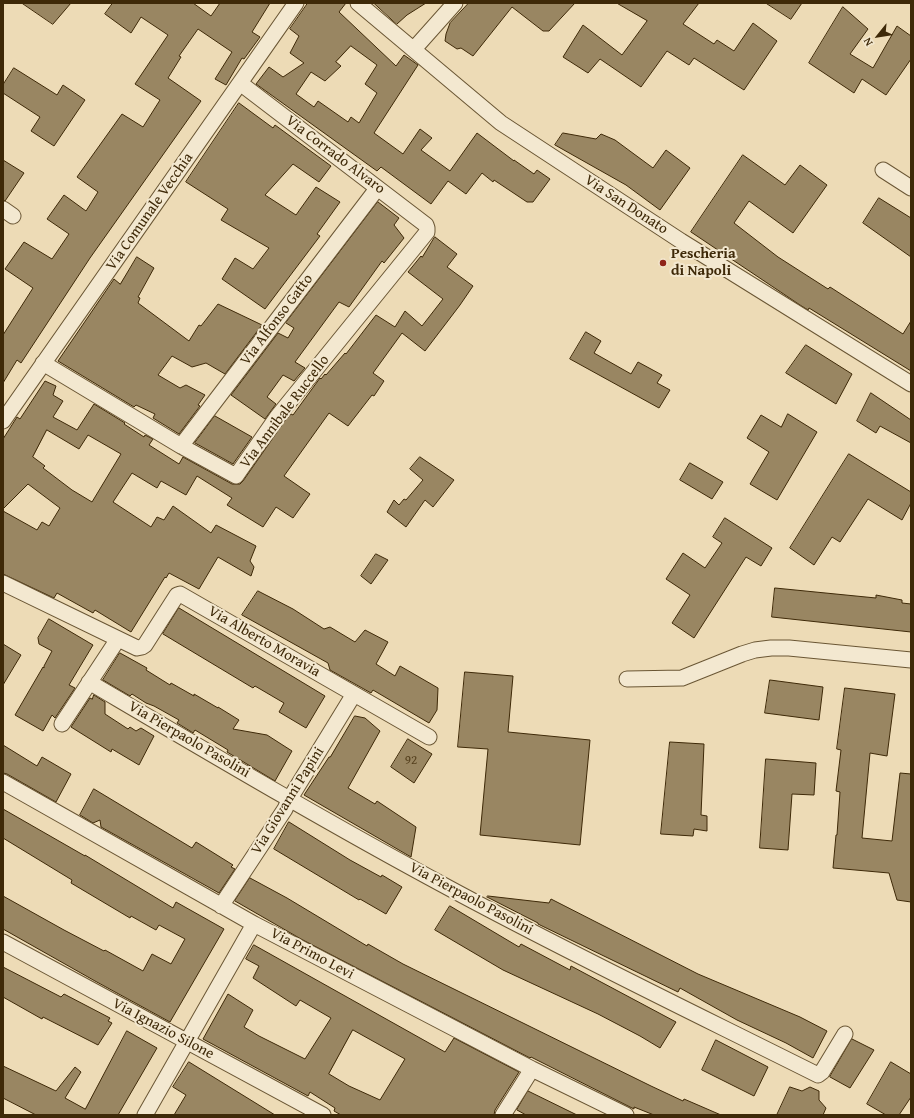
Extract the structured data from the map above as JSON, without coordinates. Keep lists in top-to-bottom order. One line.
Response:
{"streets":{"street":["Via Corrado Alvaro","Via San Donato","Via Comunale Vecchia","Via Alfonso Gatto","Via Annibale Ruccello","Via Alberto Moravia","Via Pierpaolo Pasolini","Via Giovanni Papini","Via Primo Levi","Via Ignazio Silone"]},"crossings":[["Via Corrado Alvaro","Via Comunale Vecchia"],["Via Corrado Alvaro","Via Annibale Ruccello"],["Via Comunale Vecchia","Via Annibale Ruccello"],["Via Alfonso Gatto","Via Annibale Ruccello"],["Via Alberto Moravia","Via Giovanni Papini"],["Via Pierpaolo Pasolini","Via Giovanni Papini"],["Via Giovanni Papini","Via Primo Levi"]],"places":["Pescheria di Napoli"],"house_numbers":["92"],"north":"bottom left"}
